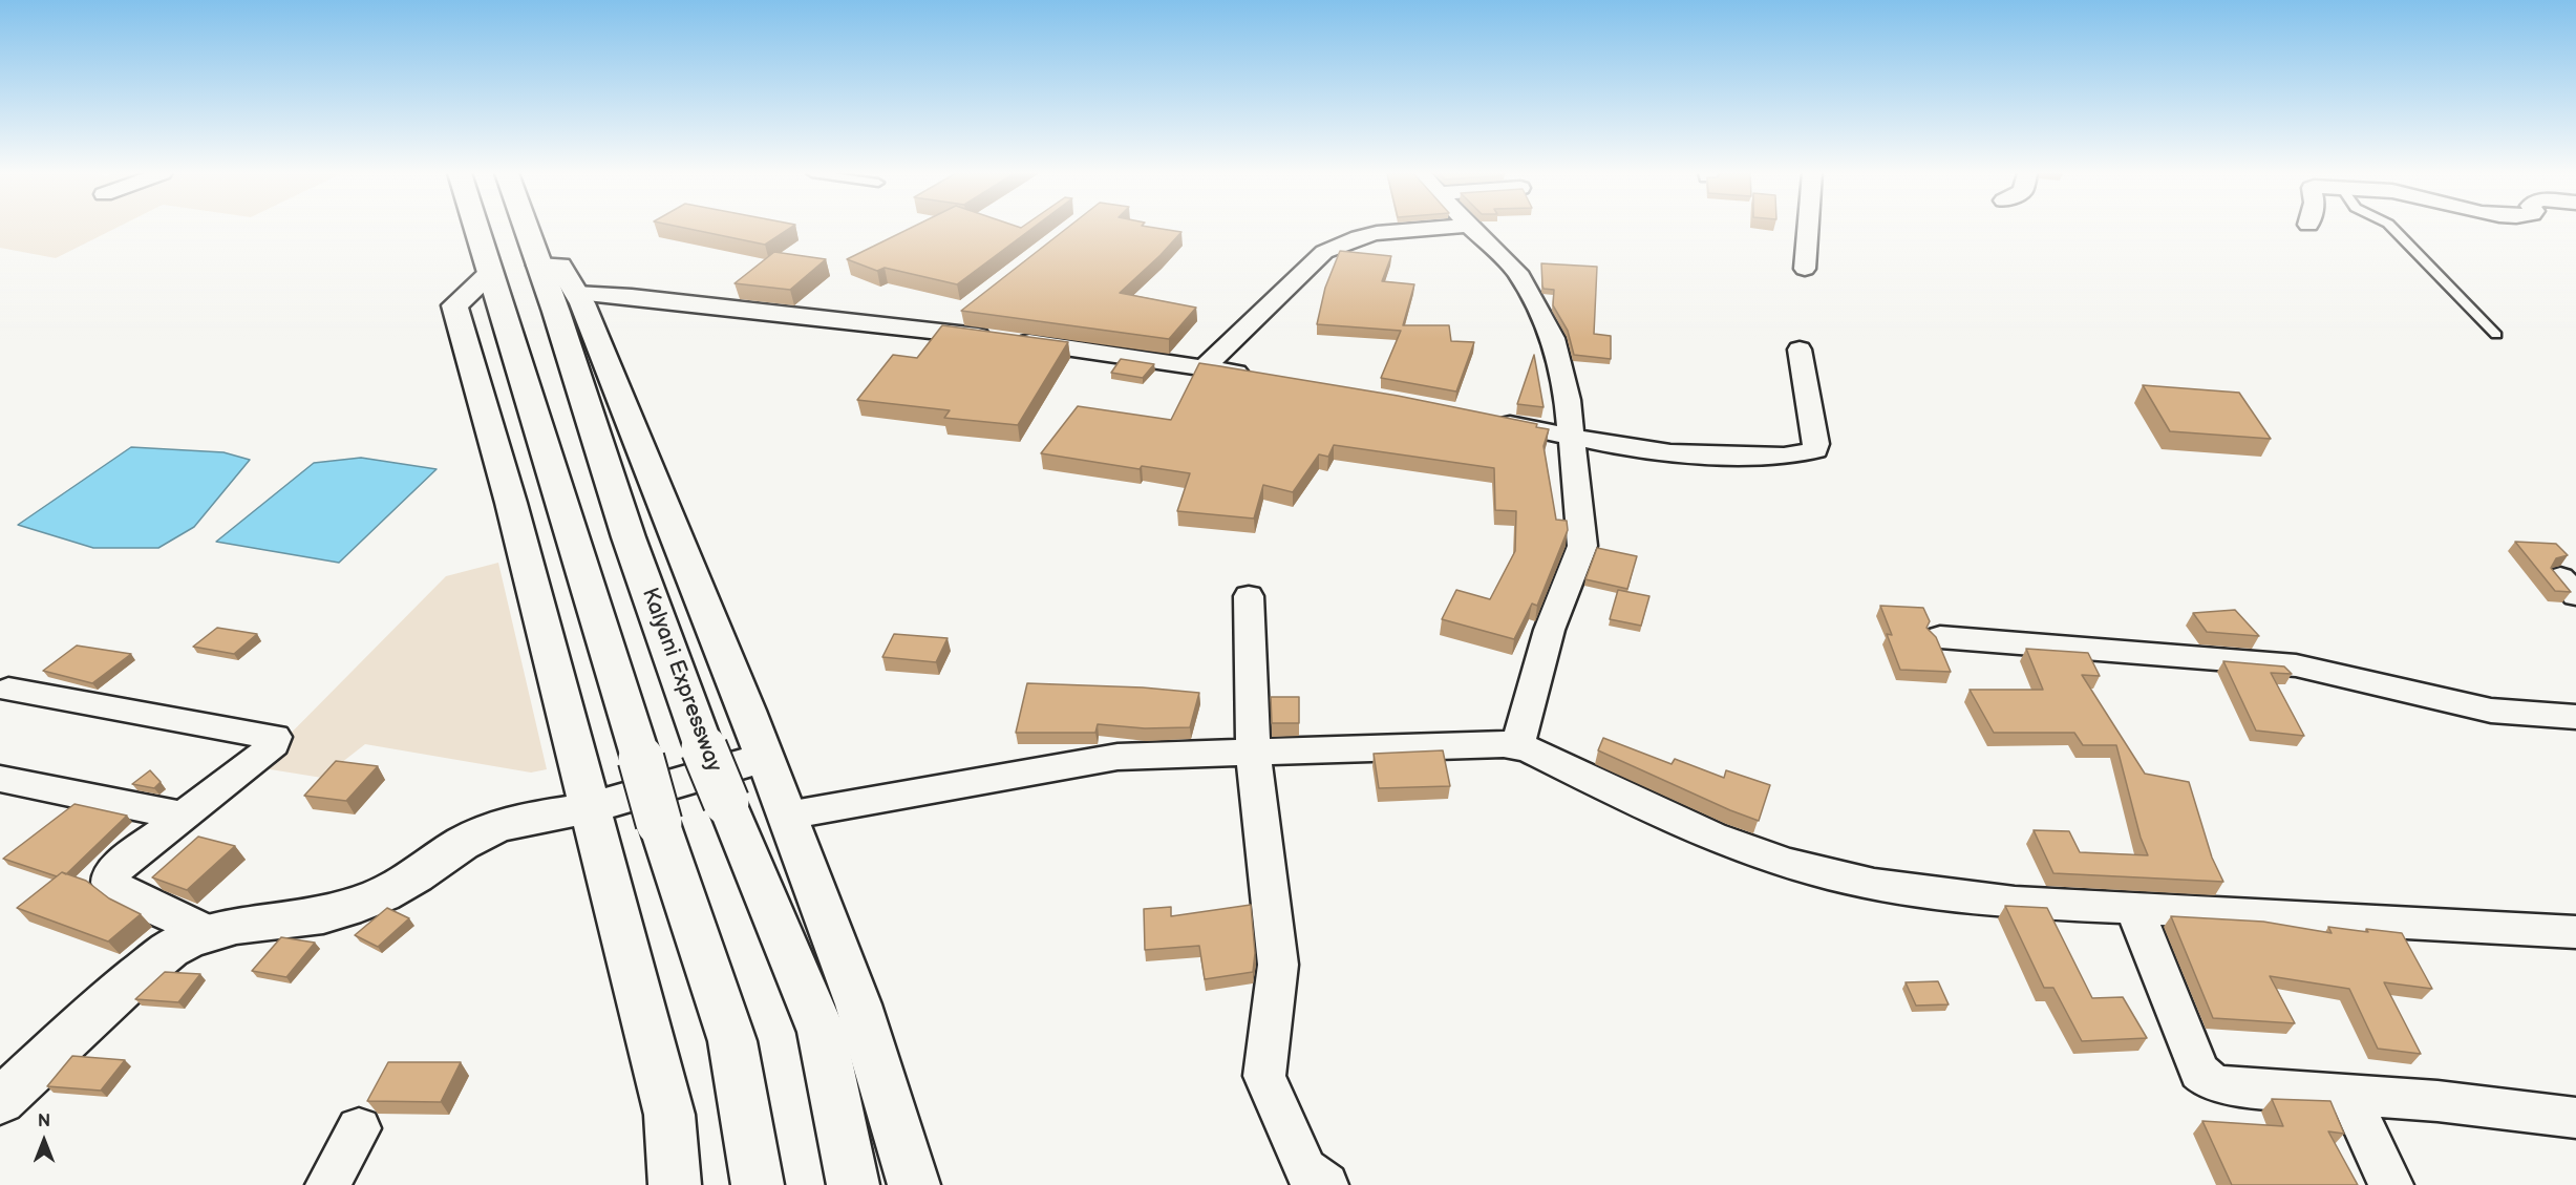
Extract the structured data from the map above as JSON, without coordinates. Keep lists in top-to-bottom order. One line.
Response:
{"streets":{"main road":["Kalyani Expressway"]},"north":"top"}
